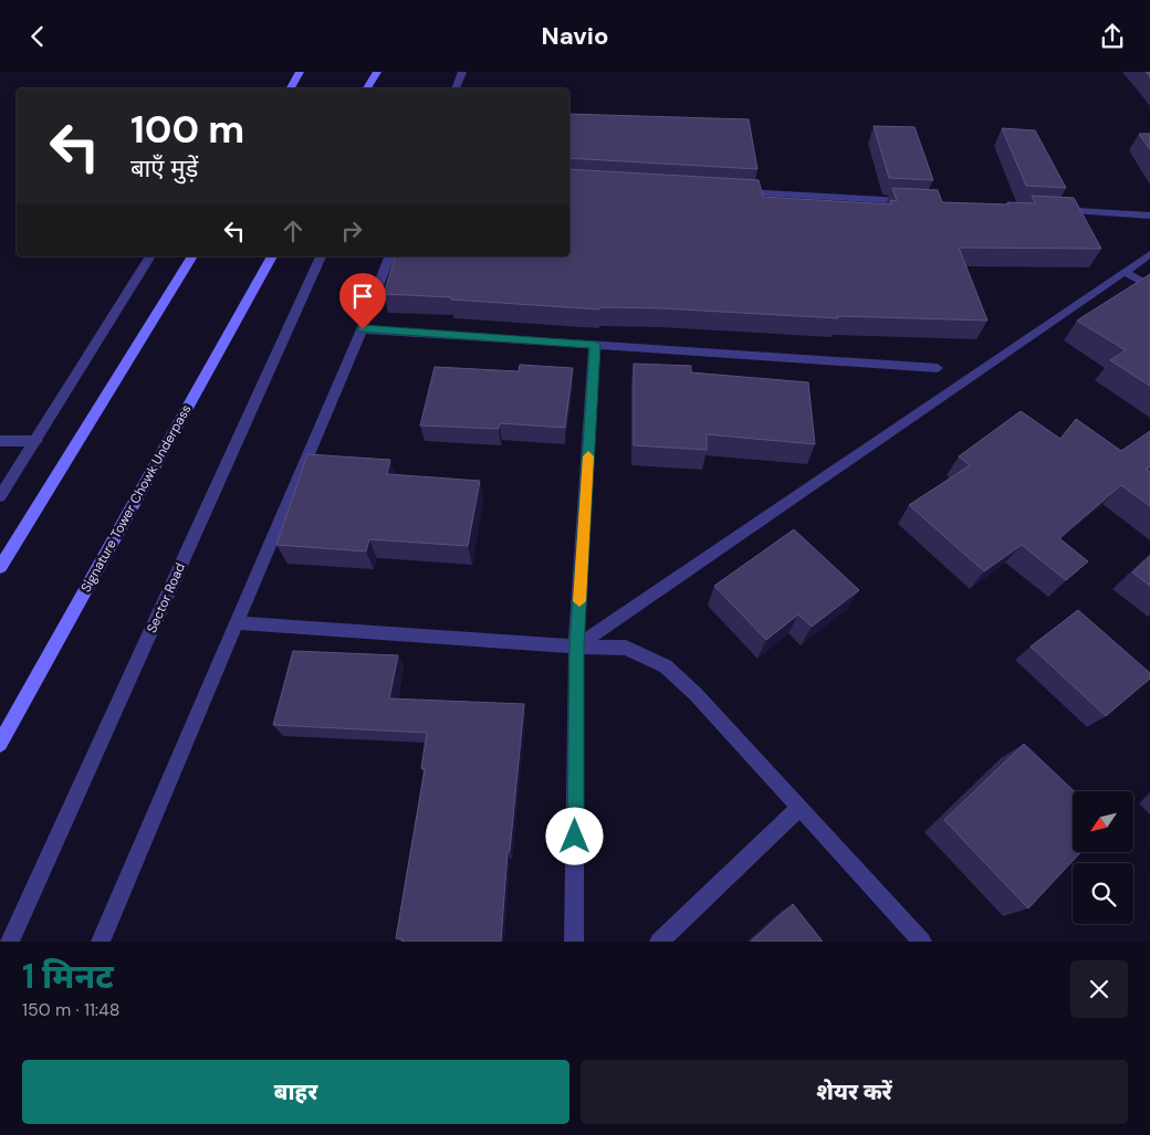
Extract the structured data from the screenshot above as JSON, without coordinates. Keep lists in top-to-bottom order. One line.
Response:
{"streets":{"main road":["Signature Tower Chowk Underpass"],"street":["Sector Road"]},"north":"bottom left","page":{"header":"Navio","turn":["100 m","बाएँ मुड़ें"],"heading":["1 मिनट","150 m · 11:48"],"buttons":["बाहर","शेयर करें"]}}
